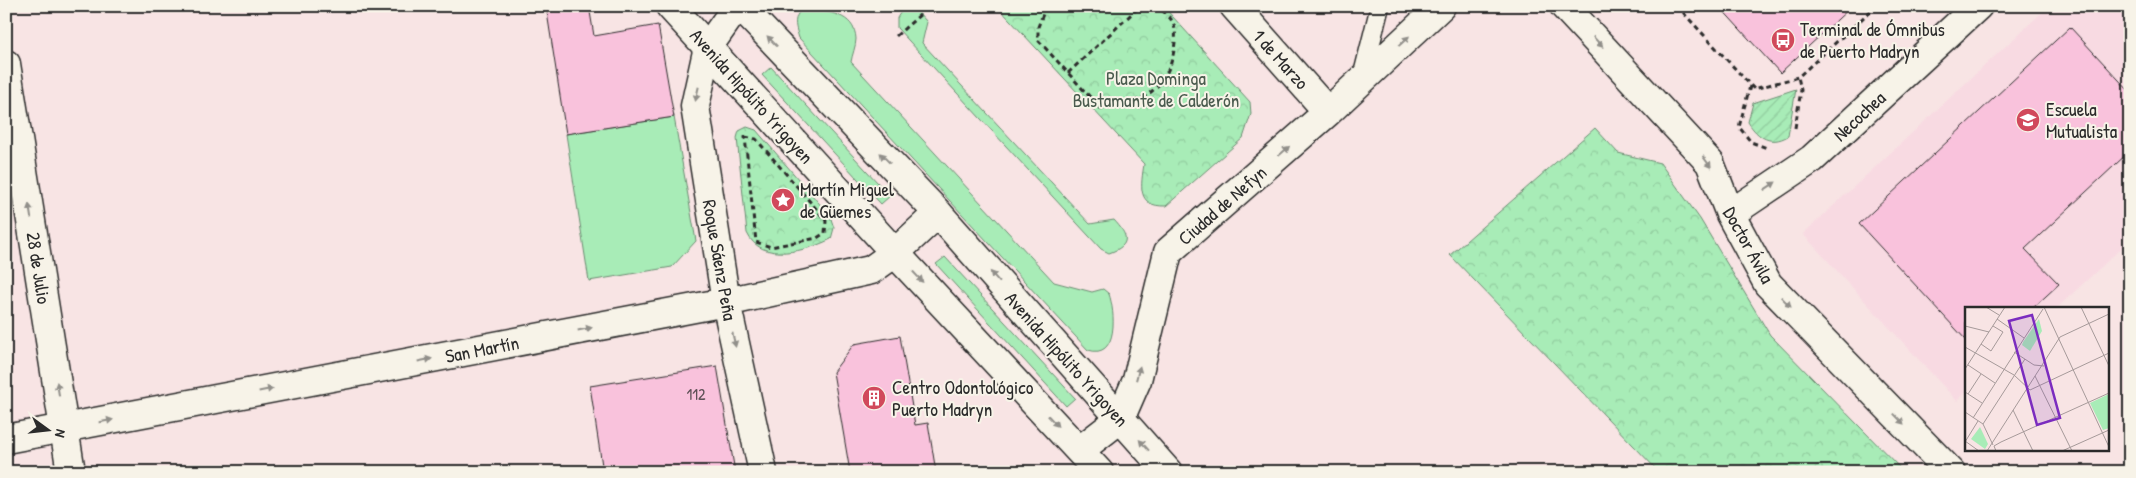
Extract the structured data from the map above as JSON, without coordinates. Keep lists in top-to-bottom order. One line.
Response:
{"streets":{"street":["1 de Marzo","Avenida Hipólito Yrigoyen","Necochea","Ciudad de Nefyn","Doctor Ávila","Roque Sáenz Peña","28 de Julio","San Martín"]},"crossings":[["1 de Marzo","Ciudad de Nefyn"],["Avenida Hipólito Yrigoyen","Ciudad de Nefyn"],["Avenida Hipólito Yrigoyen","Roque Sáenz Peña"],["Avenida Hipólito Yrigoyen","San Martín"],["Necochea","Doctor Ávila"],["Roque Sáenz Peña","San Martín"],["28 de Julio","San Martín"]],"one_way":["Necochea","Ciudad de Nefyn","Doctor Ávila","Roque Sáenz Peña","28 de Julio","San Martín"],"parks":["Plaza Dominga Bustamante de Calderón"],"places":{"bus stop":["Terminal de Ómnibus de Puerto Madryn"],"school or university":["Escuela Mutualista"],"place":["Martín Miguel de Güemes"],"building":["Centro Odontológico Puerto Madryn"]},"house_numbers":["112"],"north":"right"}
